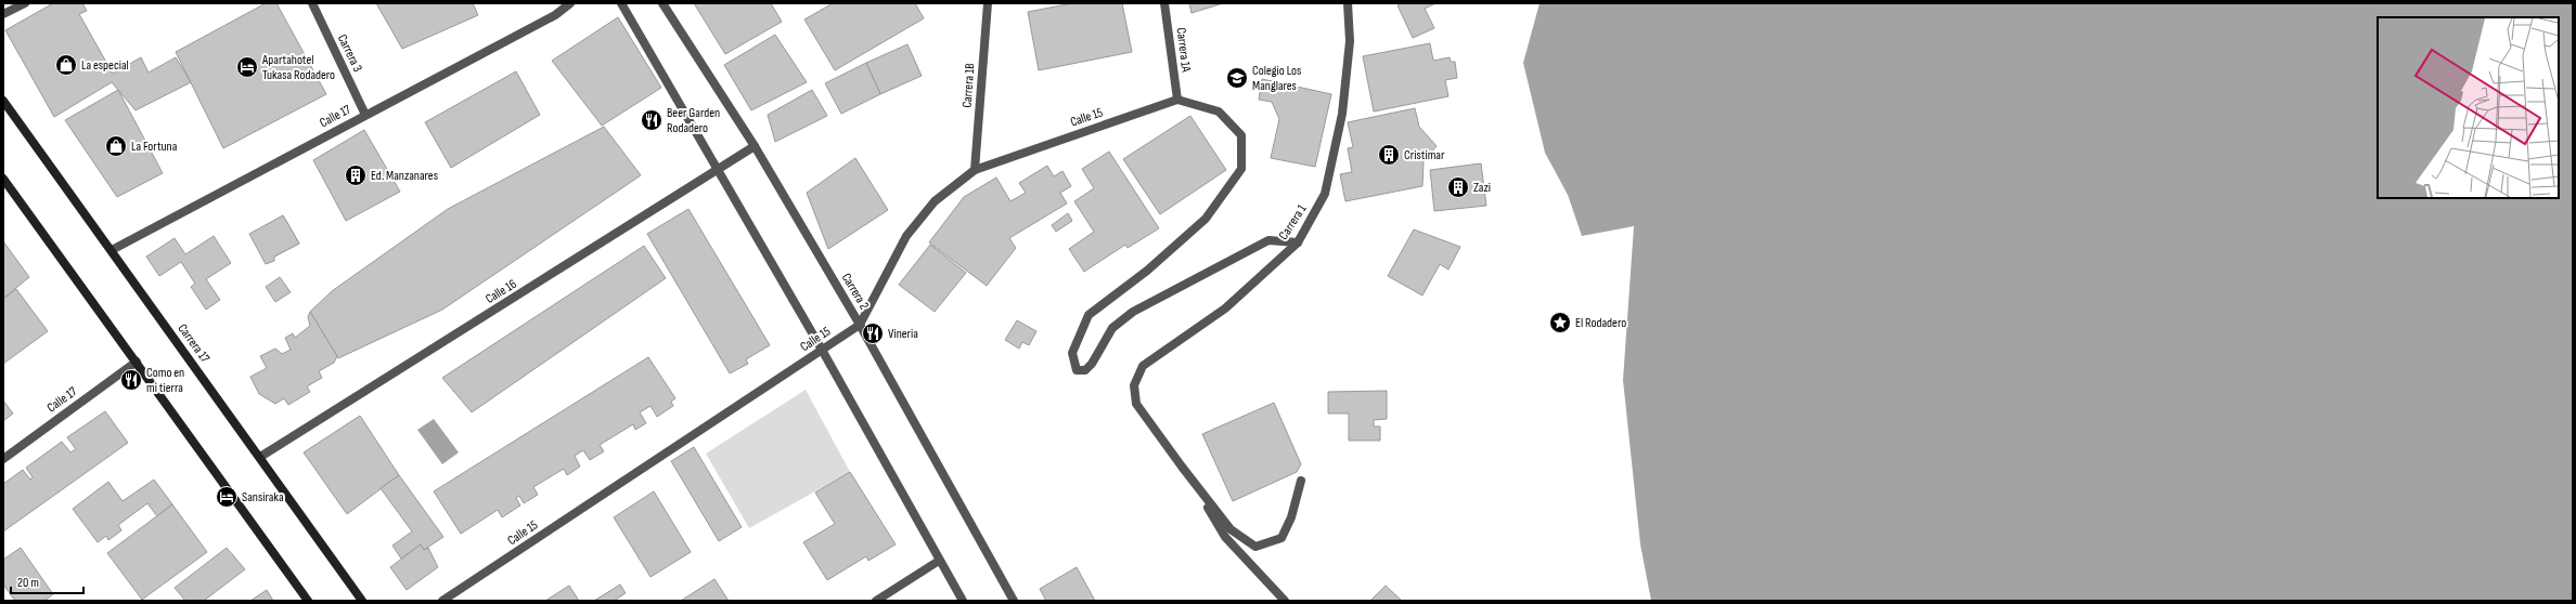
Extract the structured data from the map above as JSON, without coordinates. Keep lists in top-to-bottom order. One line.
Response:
{"streets":{"main road":["Carrera 17"],"street":["Carrera 1A","Carrera 3","Carrera 1B","Calle 17","Calle 15","Carrera 1","Calle 16","Carrera 2"]},"crossings":[["Carrera 1A","Calle 15"],["Carrera 3","Calle 17"],["Carrera 1B","Calle 15"],["Calle 17","Carrera 17"],["Calle 15","Carrera 2"],["Calle 16","Carrera 2"],["Calle 16","Carrera 17"]],"places":{"shop":["La especial","La Fortuna"],"hotel":["Apartahotel Tukasa Rodadero","Sansiraka"],"school or university":["Colegio Los Manglares"],"restaurant":["Beer Garden Rodadero","Vineria","Como en mi tierra"],"building":["Cristimar","Ed. Manzanares","Zazi"],"place":["El Rodadero"]},"scale_bar":"20 m"}
